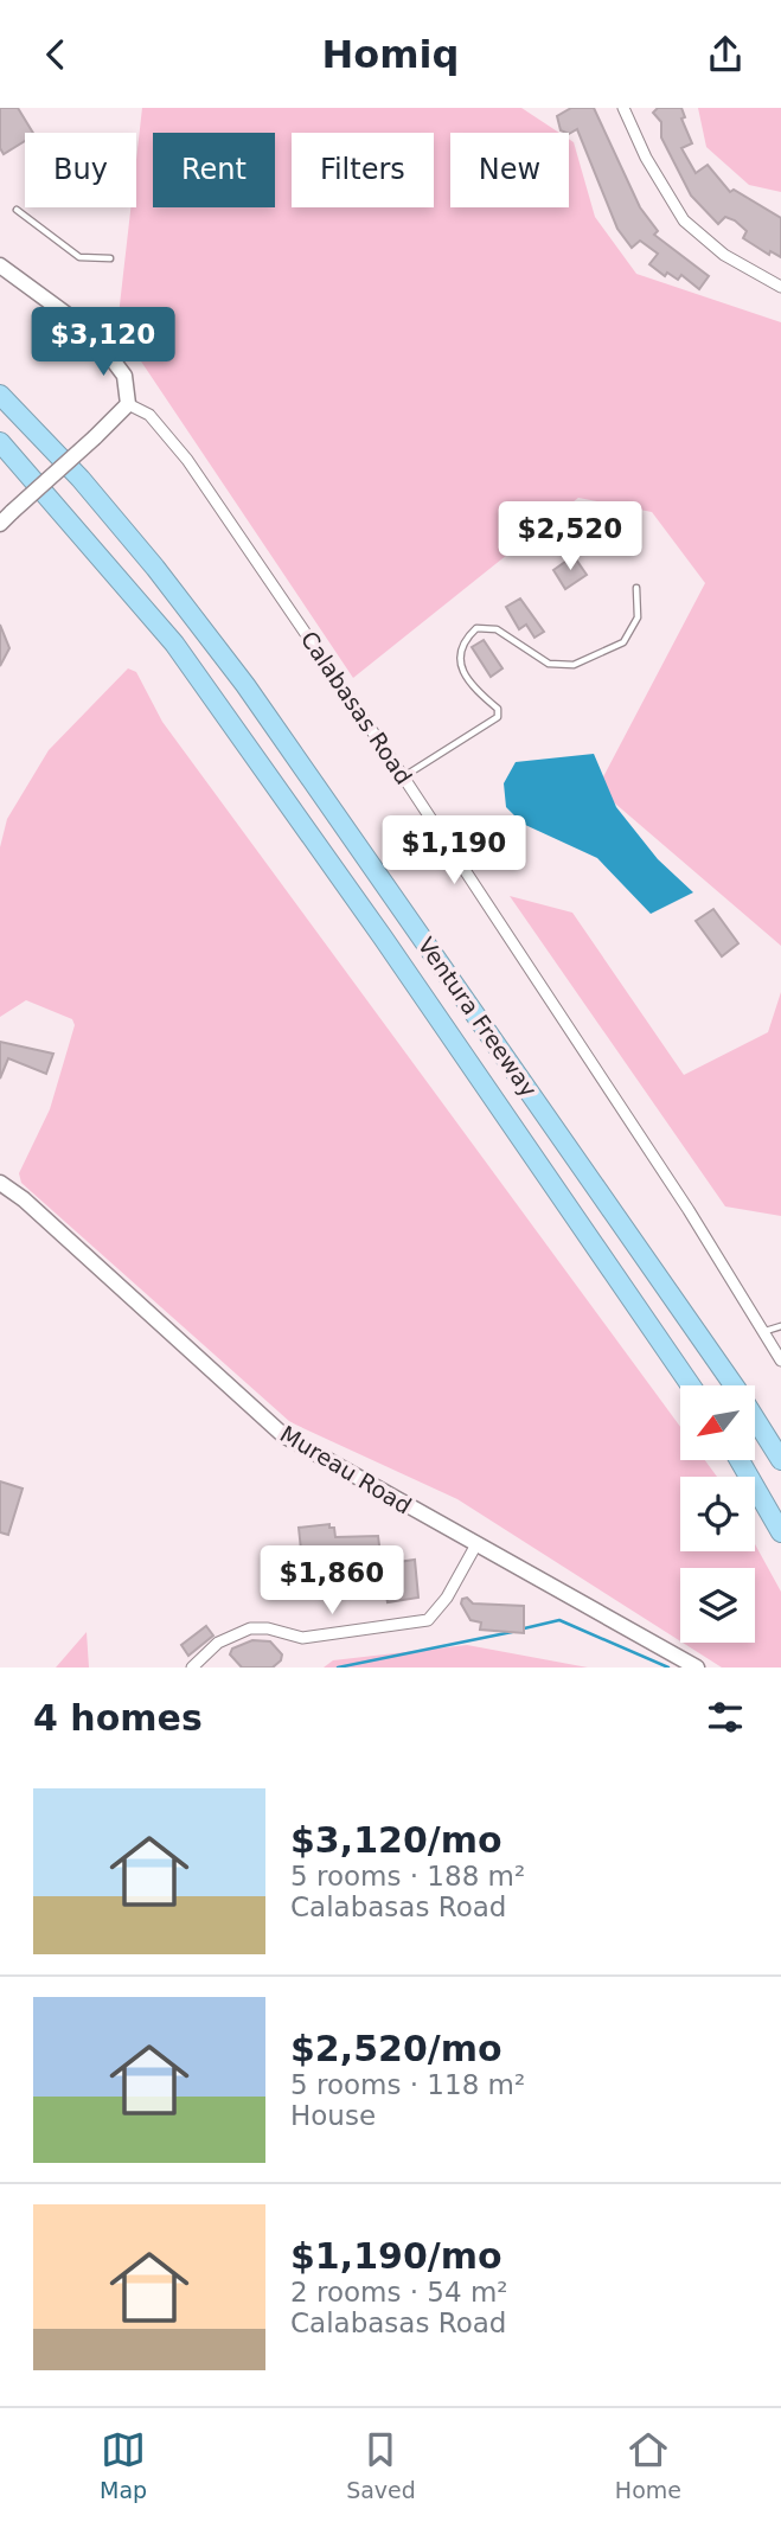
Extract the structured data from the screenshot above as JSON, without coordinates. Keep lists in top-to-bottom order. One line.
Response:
{"streets":{"highway":["Ventura Freeway"],"main road":["Mureau Road"],"street":["Calabasas Road"]},"north":"bottom left","page":{"header":"Homiq","chip":["Buy","Rent","Filters","New"],"price":["$3,120","$2,520","$1,190","$1,860"],"heading":"4 homes","list":[{"name":"$3,120/mo","note":"5 rooms · 188 m² · Calabasas Road"},{"name":"$2,520/mo","note":"5 rooms · 118 m² · House"},{"name":"$1,190/mo","note":"2 rooms · 54 m² · Calabasas Road"}],"tabs":["Map","Saved","Home"]}}
